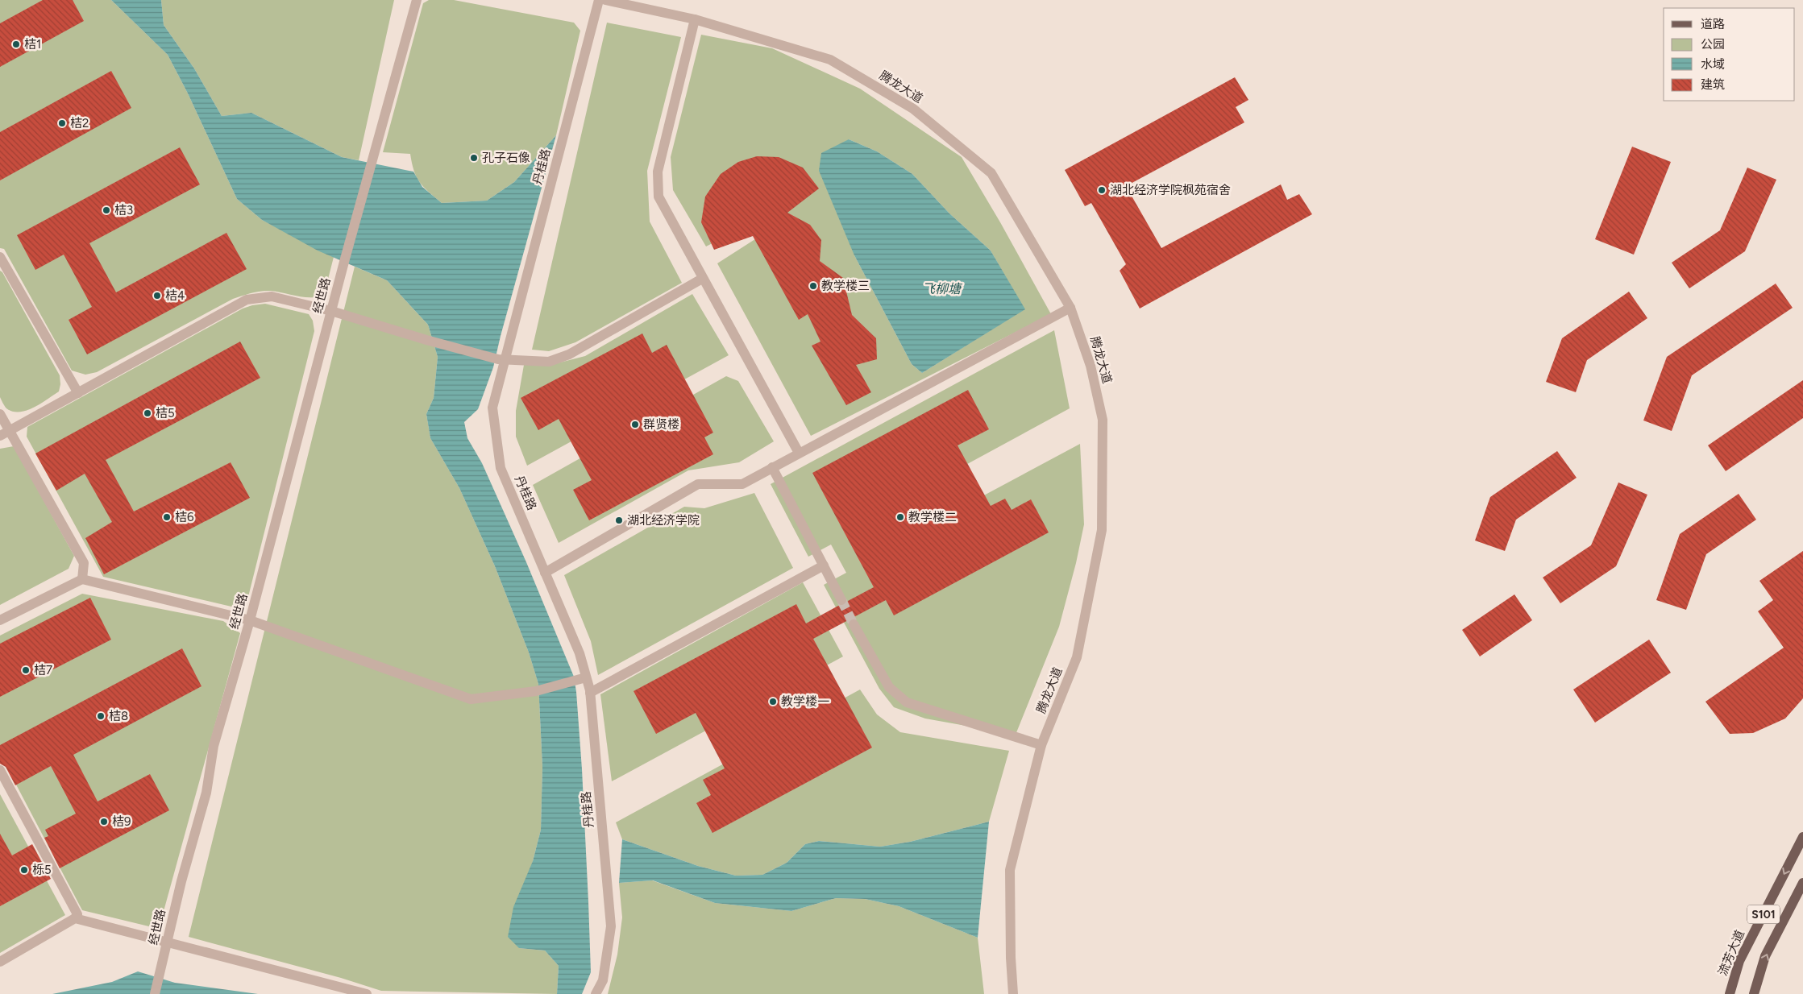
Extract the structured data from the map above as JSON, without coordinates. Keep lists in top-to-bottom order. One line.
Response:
{"streets":{"main road":["S101","流芳大道"],"street":["腾龙大道","丹桂路","经世路"]},"water":["飞柳塘"],"places":["桔1","桔2","孔子石像","湖北经济学院枫苑宿舍","桔3","教学楼三","桔4","桔5","群贤楼","桔6","教学楼二","湖北经济学院","桔7","教学楼一","桔8","桔9","栎5"],"legend":["道路","公园","水域","建筑"]}
